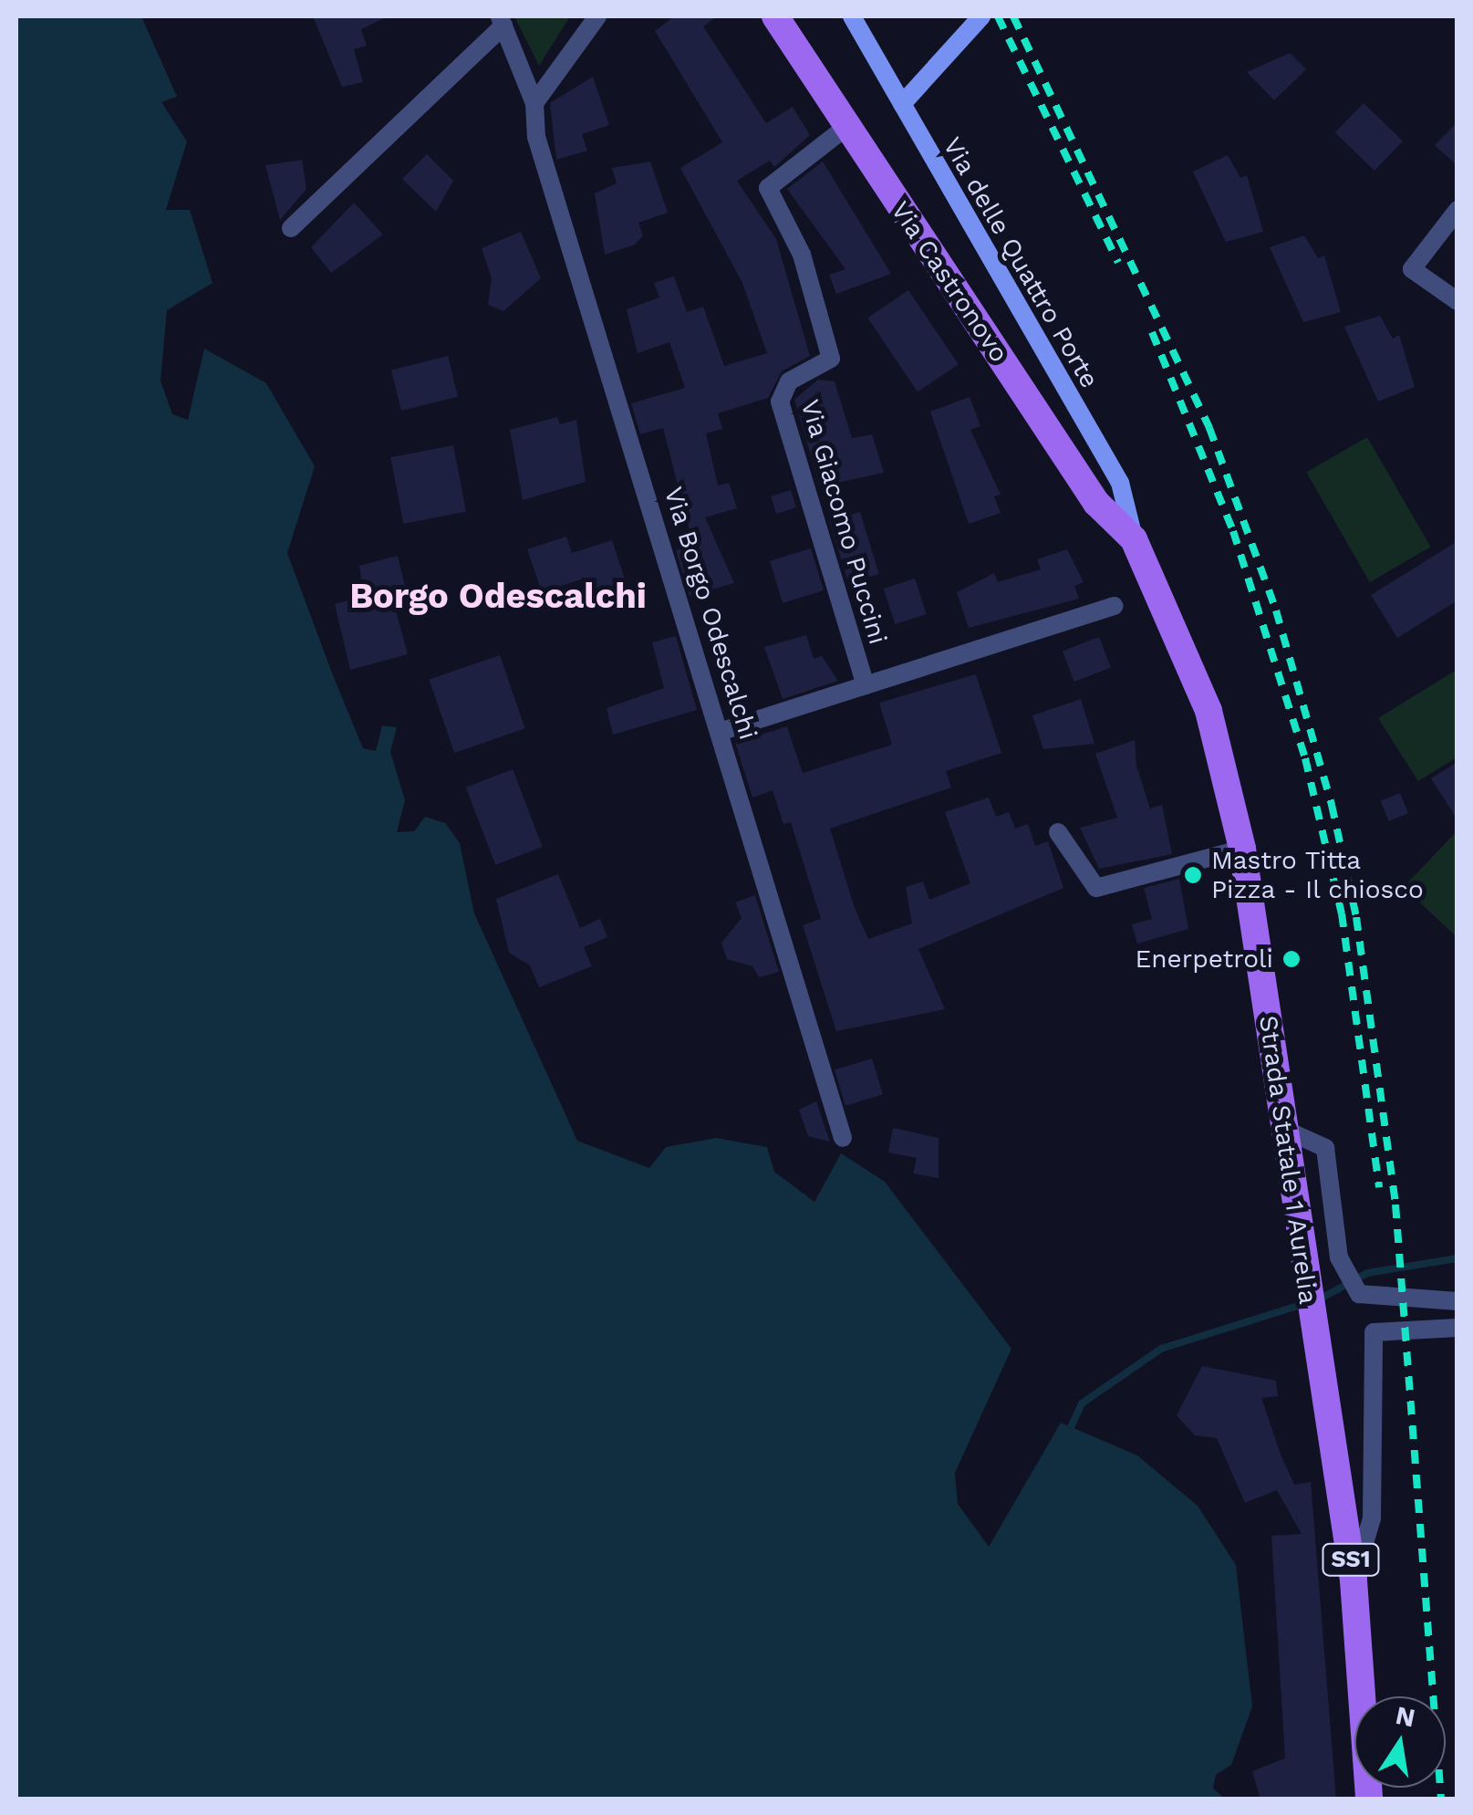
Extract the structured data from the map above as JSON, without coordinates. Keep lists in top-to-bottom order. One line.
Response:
{"streets":{"main road":["Via delle Quattro Porte","Via Castronovo","Strada Statale 1 Aurelia","SS1"],"street":["Via Giacomo Puccini","Via Borgo Odescalchi"]},"crossings":[["Via delle Quattro Porte","Via Castronovo"],["Via delle Quattro Porte","Strada Statale 1 Aurelia"],["Via Castronovo","Via Giacomo Puccini"],["Via Castronovo","Strada Statale 1 Aurelia"]],"districts":["Borgo Odescalchi"],"places":["Mastro Titta Pizza - Il chiosco","Enerpetroli"],"north":"top"}
